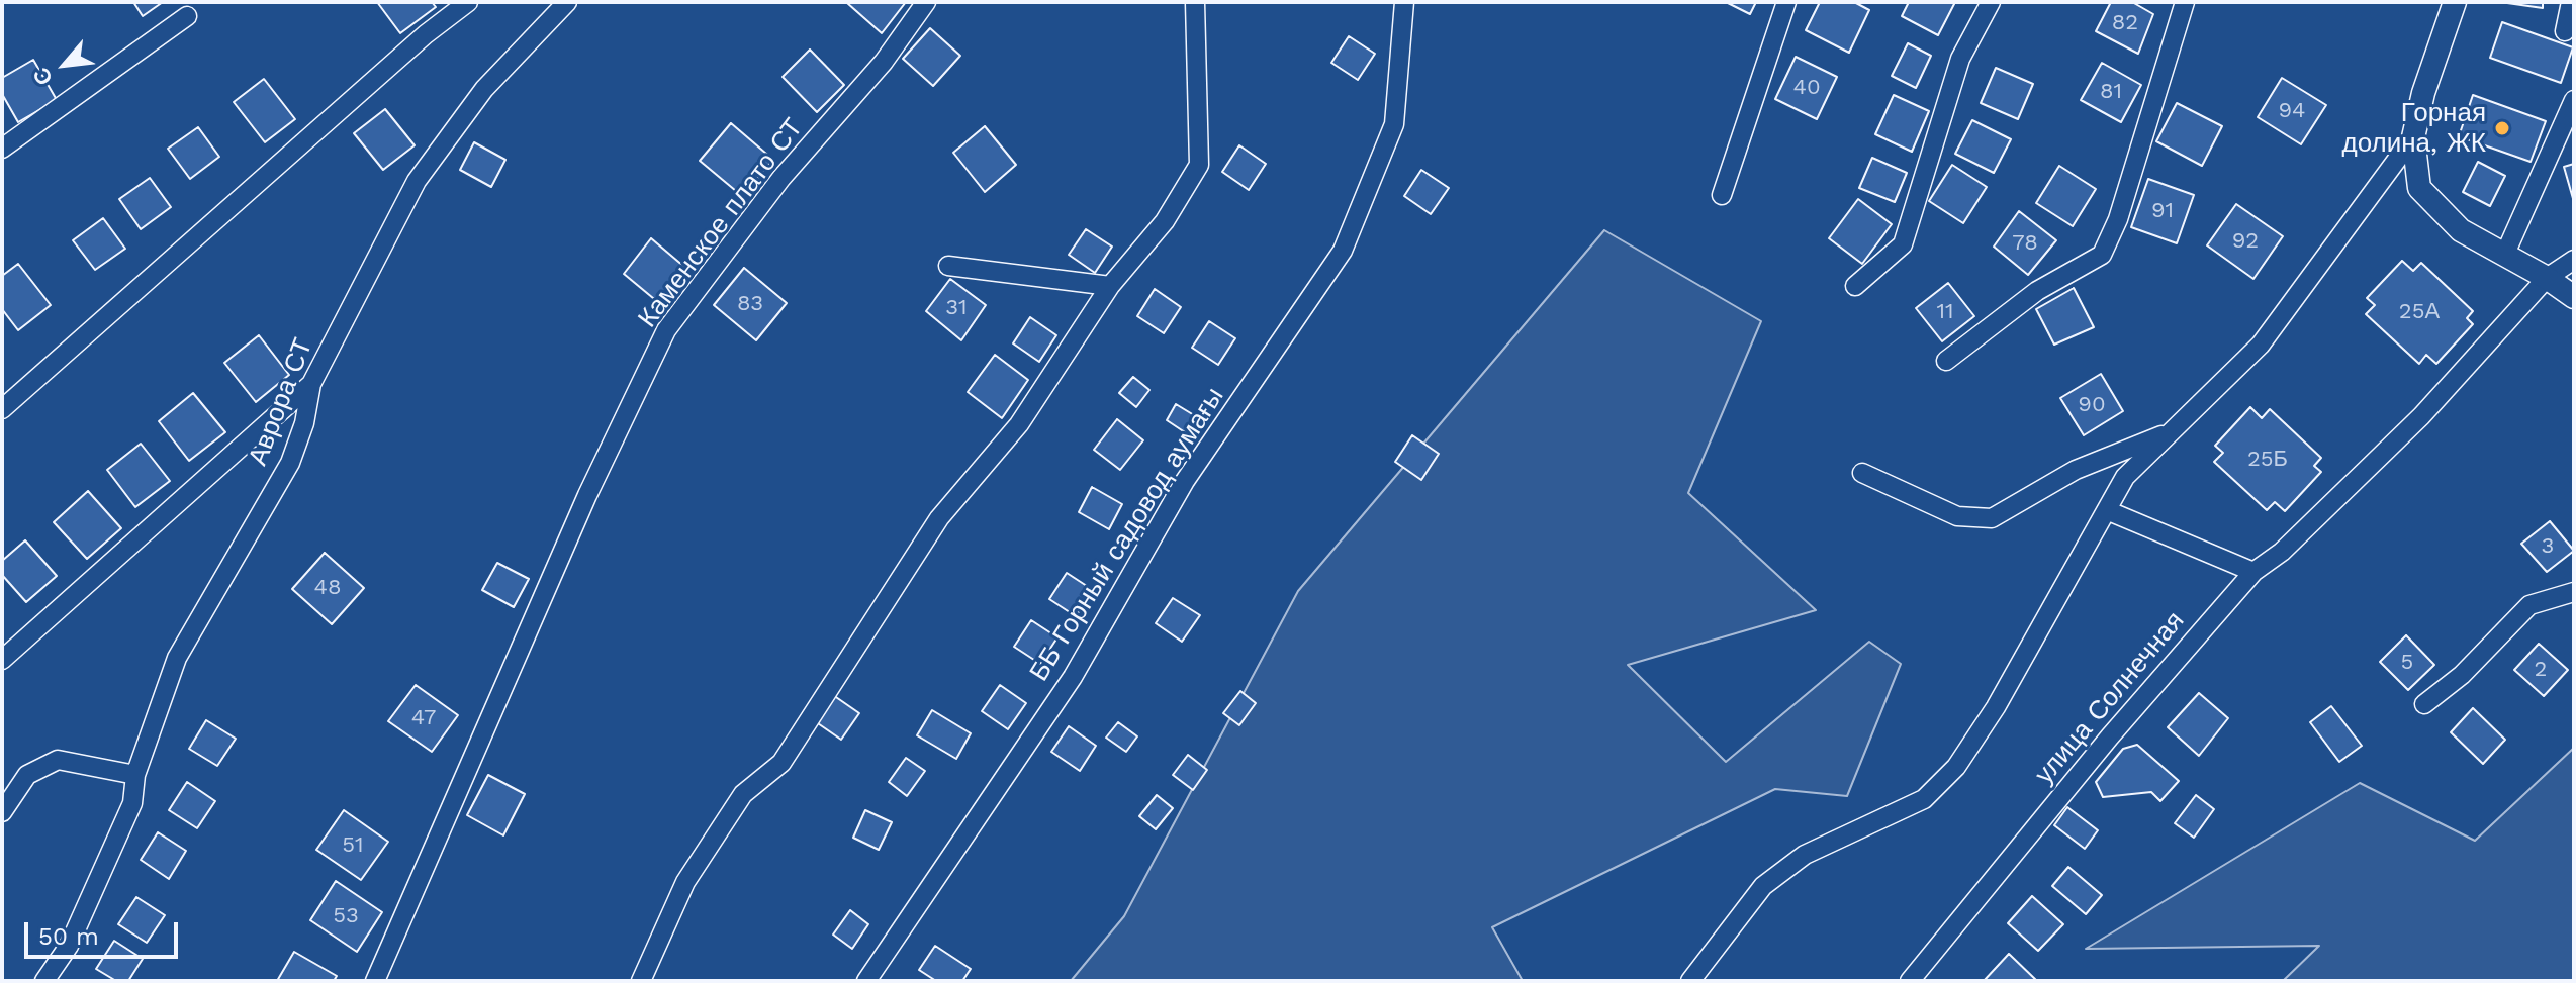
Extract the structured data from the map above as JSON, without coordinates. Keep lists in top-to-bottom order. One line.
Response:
{"streets":{"street":["Каменское плато СТ","Аврора СТ","ББ Горный садовод аумағы","улица Солнечная"]},"places":["Горная долина, ЖК"],"house_numbers":["82","40","81","94","91","92","78","83","31","11","25А","90","25Б","3","48","5","2","47","51","53"],"scale_bar":"50 m","north":"bottom left"}
